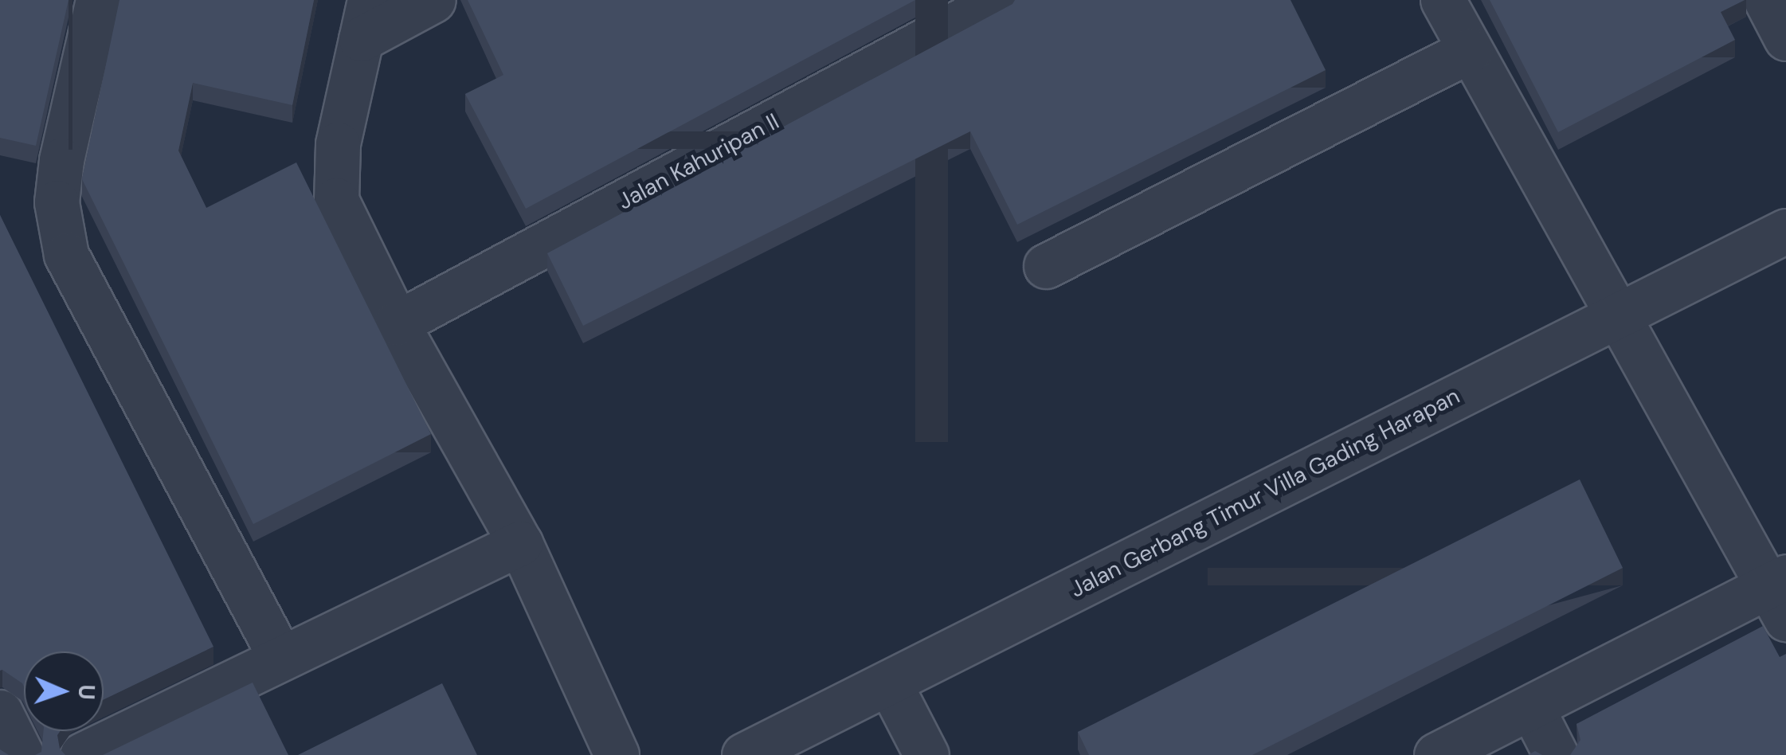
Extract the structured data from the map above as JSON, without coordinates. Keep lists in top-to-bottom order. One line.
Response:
{"streets":{"street":["Jalan Kahuripan II","Jalan Gerbang Timur Villa Gading Harapan"]},"north":"right"}
